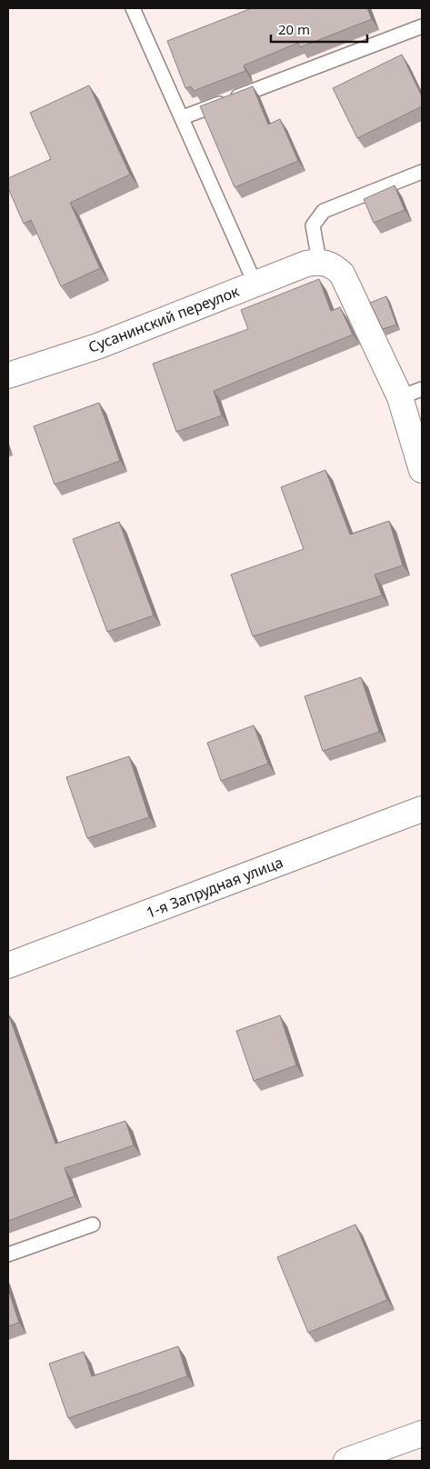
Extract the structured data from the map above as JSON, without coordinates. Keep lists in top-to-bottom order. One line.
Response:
{"streets":{"street":["Сусанинский переулок","1-я Запрудная улица"]},"scale_bar":"20 m"}
